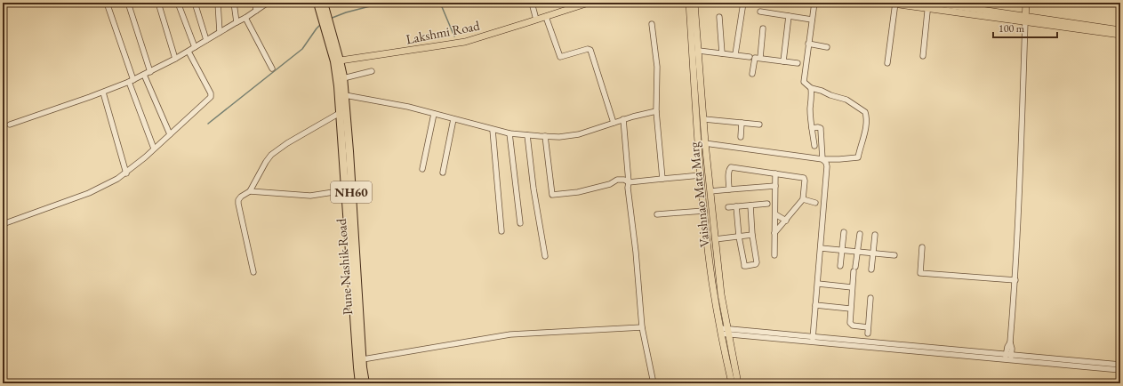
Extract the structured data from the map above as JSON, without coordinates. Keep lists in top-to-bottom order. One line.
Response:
{"streets":{"highway":["NH60","Pune Nashik Road"],"main road":["Lakshmi Road","Vaishnao Mata Marg"]},"crossings":[["Lakshmi Road","Pune Nashik Road"]],"scale_bar":"100 m"}
